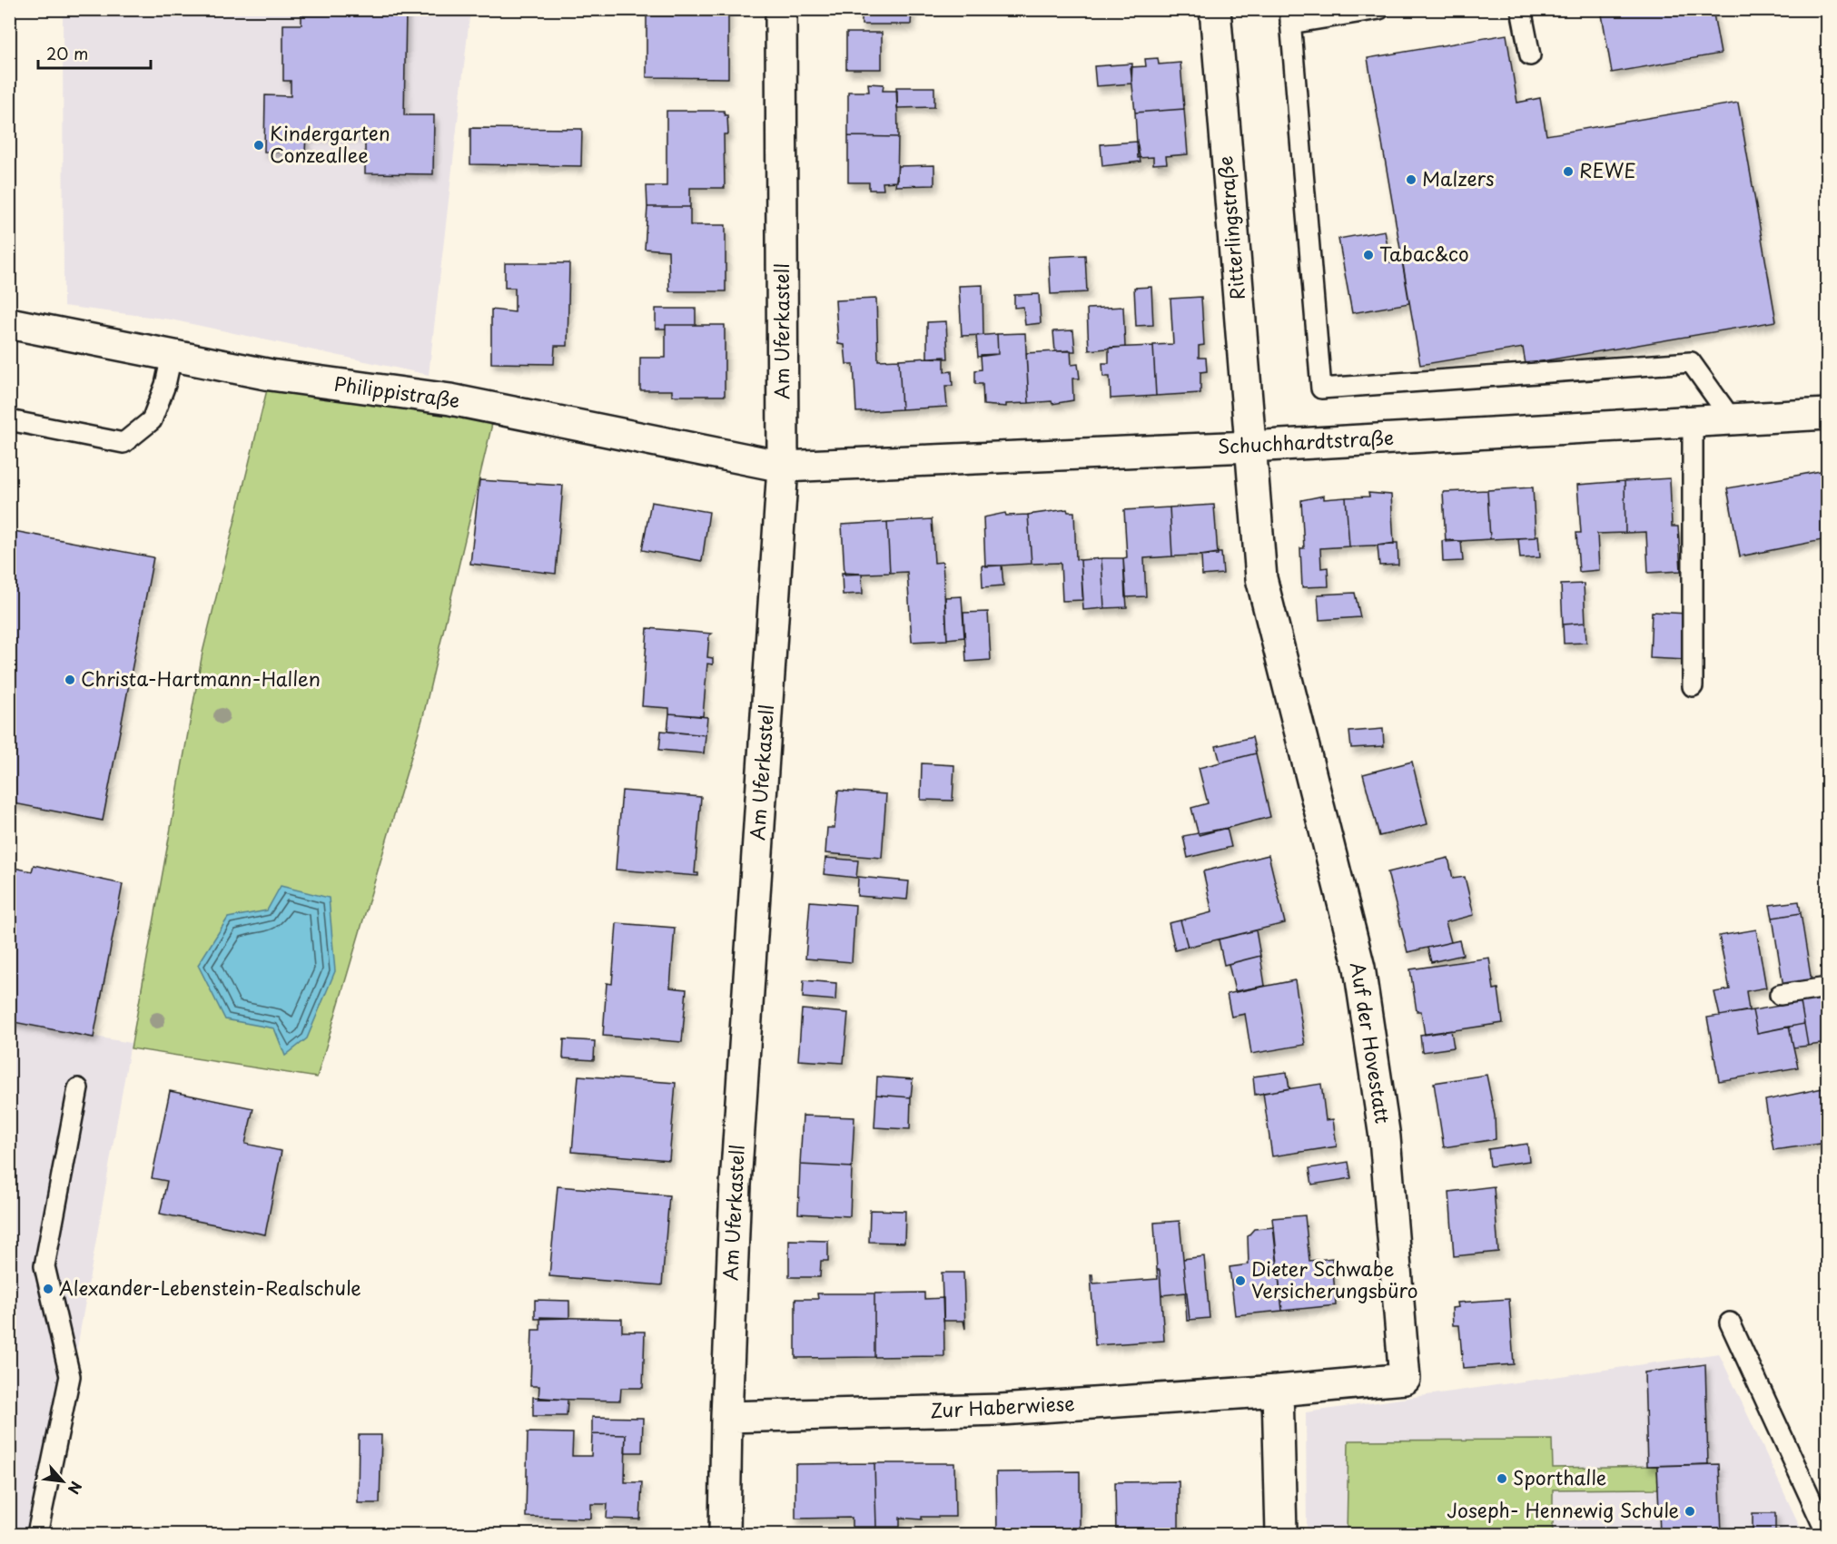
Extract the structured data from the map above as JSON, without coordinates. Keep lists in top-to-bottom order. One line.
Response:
{"streets":{"street":["Ritterlingstraße","Am Uferkastell","Philippistraße","Schuchhardtstraße","Auf der Hovestatt","Zur Haberwiese"]},"crossings":[["Ritterlingstraße","Schuchhardtstraße"],["Ritterlingstraße","Auf der Hovestatt"],["Am Uferkastell","Philippistraße"],["Am Uferkastell","Schuchhardtstraße"],["Am Uferkastell","Zur Haberwiese"],["Philippistraße","Schuchhardtstraße"],["Schuchhardtstraße","Auf der Hovestatt"],["Auf der Hovestatt","Zur Haberwiese"]],"places":["Kindergarten Conzeallee","REWE","Malzers","Tabac&co","Christa-Hartmann-Hallen","Dieter Schwabe Versicherungsbüro","Alexander-Lebenstein-Realschule","Sporthalle","Joseph- Hennewig Schule"],"scale_bar":"20 m","north":"bottom right"}
